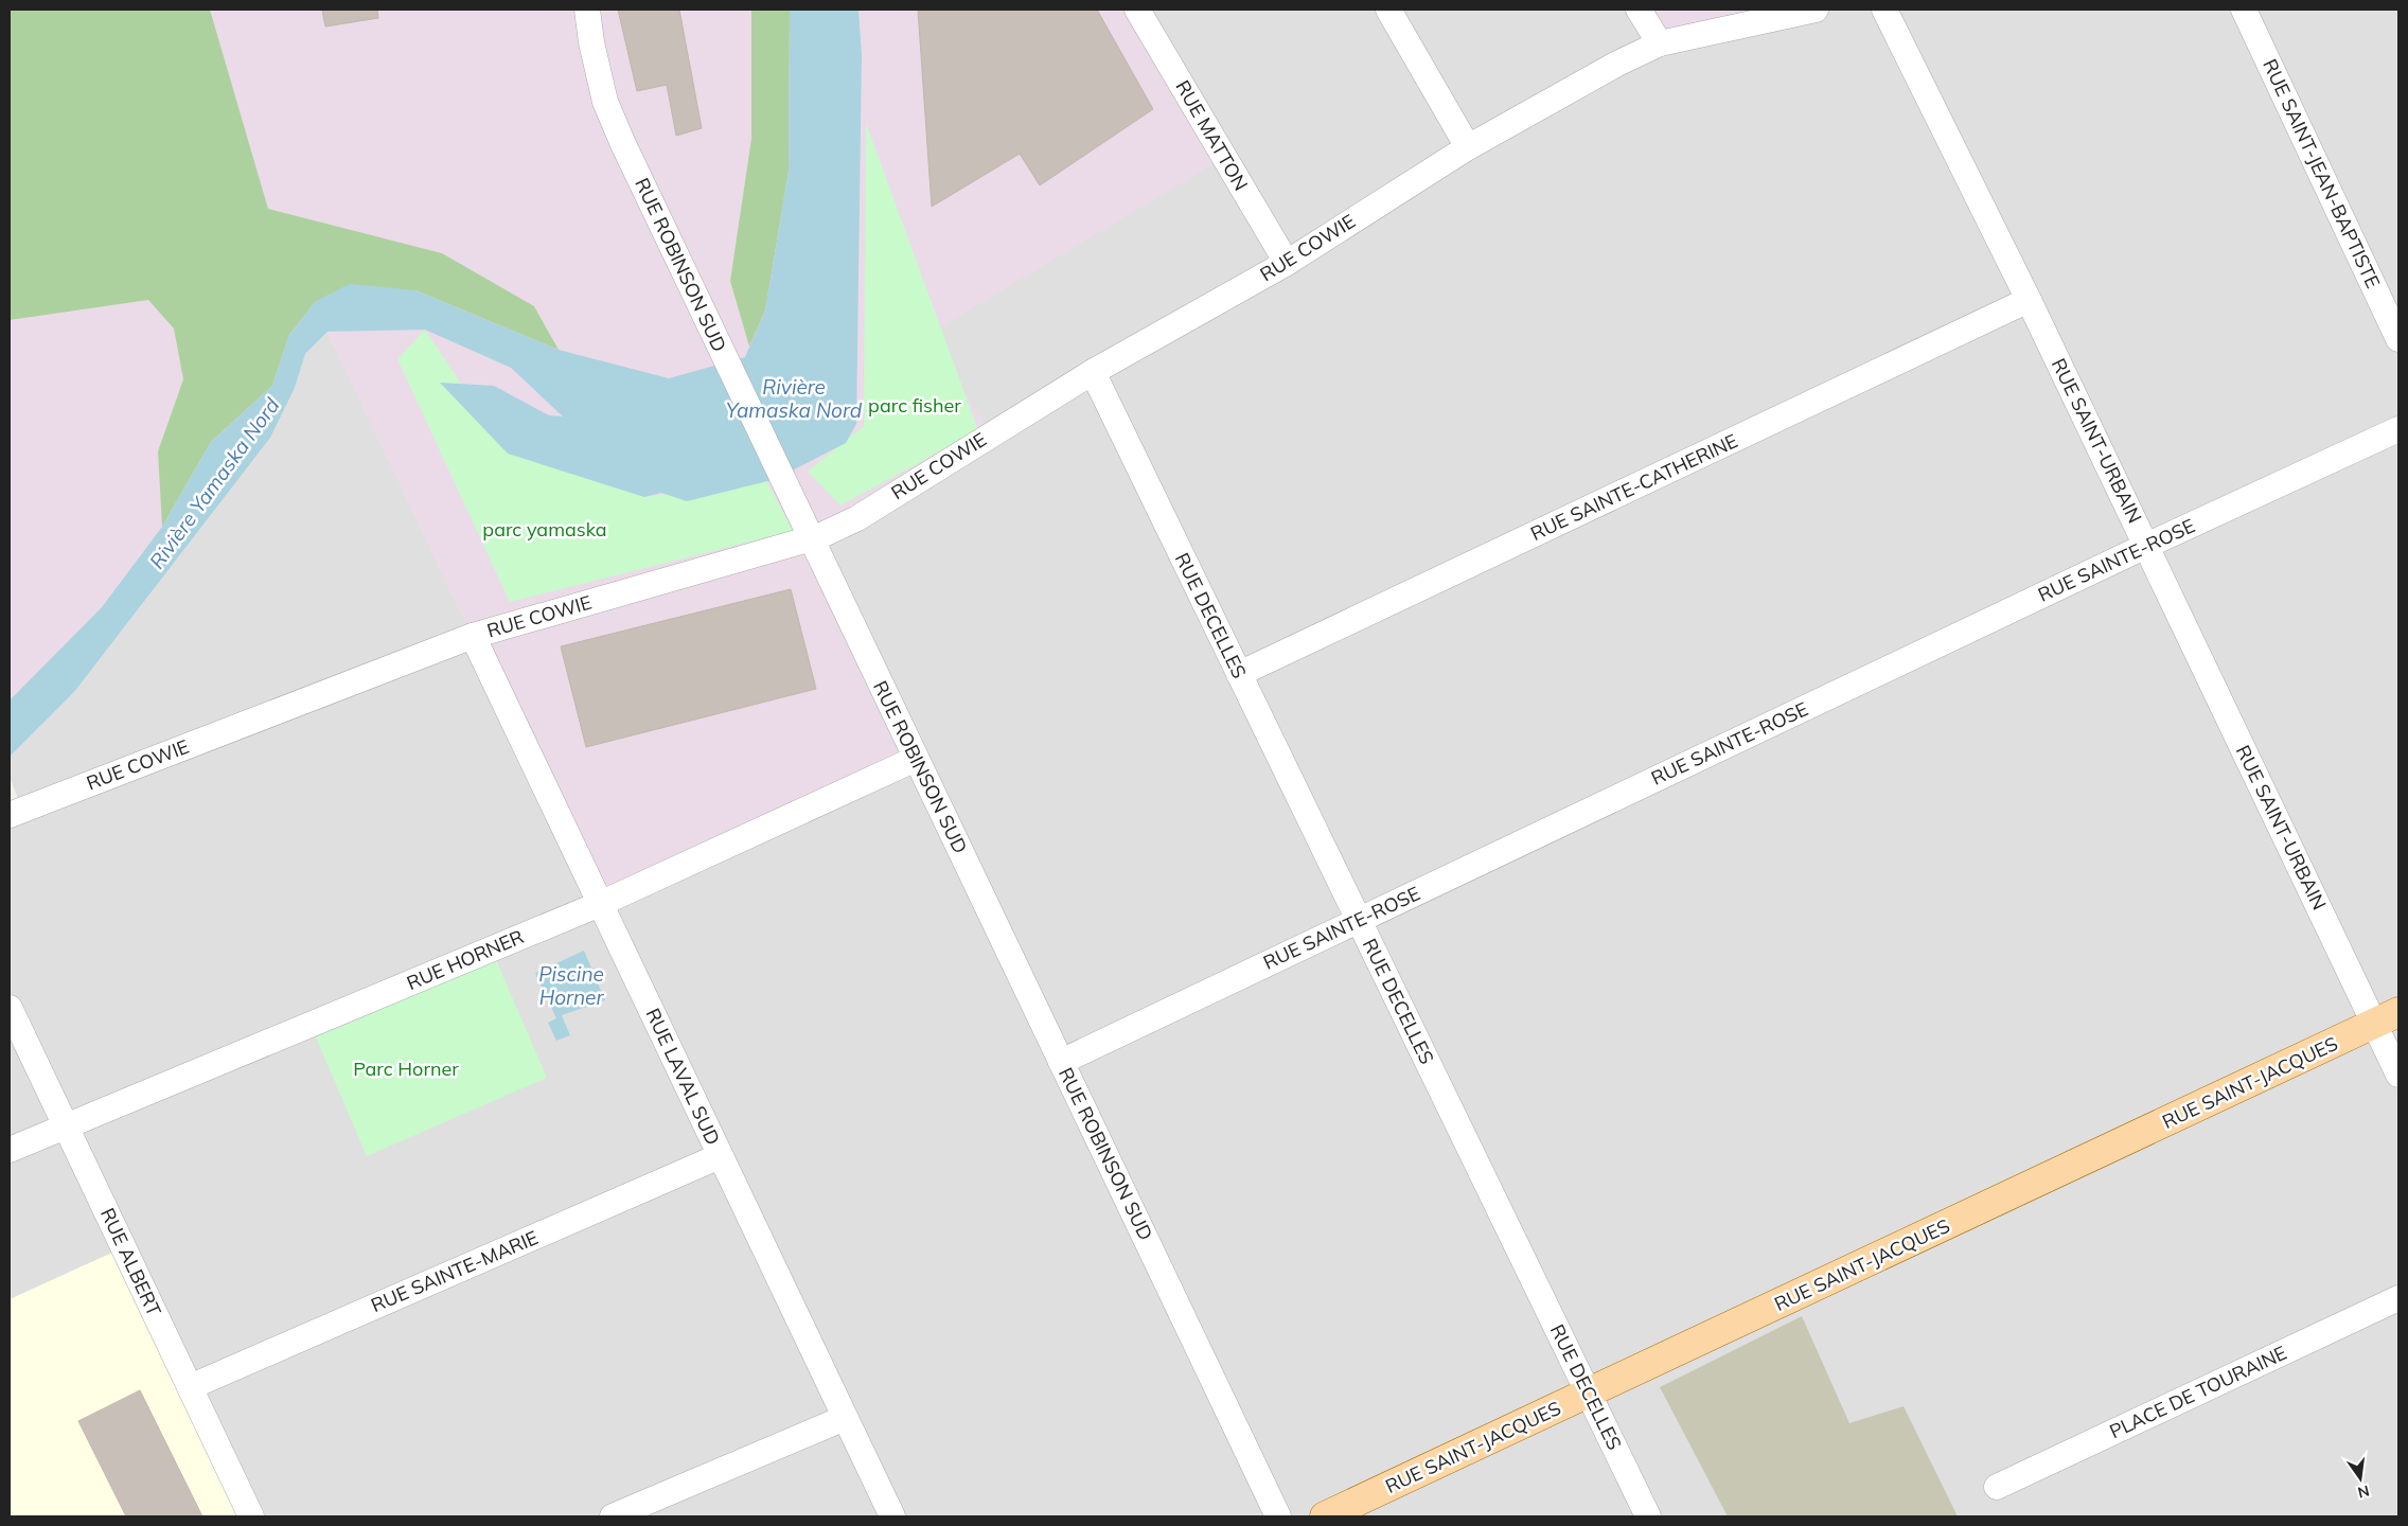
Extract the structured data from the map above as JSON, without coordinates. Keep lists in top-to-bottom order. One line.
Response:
{"streets":{"main road":["RUE SAINT-JACQUES"],"street":["RUE MATTON","RUE SAINT-JEAN-BAPTISTE","RUE COWIE","RUE ROBINSON SUD","RUE SAINT-URBAIN","RUE SAINTE-CATHERINE","RUE SAINTE-ROSE","RUE DECELLES","RUE HORNER","RUE LAVAL SUD","RUE ALBERT","RUE SAINTE-MARIE","PLACE DE TOURAINE"]},"crossings":[["RUE MATTON","RUE COWIE"],["RUE COWIE","RUE ROBINSON SUD"],["RUE COWIE","RUE DECELLES"],["RUE COWIE","RUE LAVAL SUD"],["RUE ROBINSON SUD","RUE SAINTE-ROSE"],["RUE ROBINSON SUD","RUE HORNER"],["RUE SAINT-URBAIN","RUE SAINTE-CATHERINE"],["RUE SAINT-URBAIN","RUE SAINTE-ROSE"],["RUE SAINT-URBAIN","RUE SAINT-JACQUES"],["RUE SAINTE-CATHERINE","RUE DECELLES"],["RUE SAINTE-ROSE","RUE DECELLES"],["RUE DECELLES","RUE SAINT-JACQUES"],["RUE HORNER","RUE LAVAL SUD"],["RUE HORNER","RUE ALBERT"],["RUE LAVAL SUD","RUE SAINTE-MARIE"],["RUE ALBERT","RUE SAINTE-MARIE"]],"water":["Rivière Yamaska Nord","Piscine Horner"],"parks":["parc fisher","parc yamaska","Parc Horner"],"north":"bottom"}
